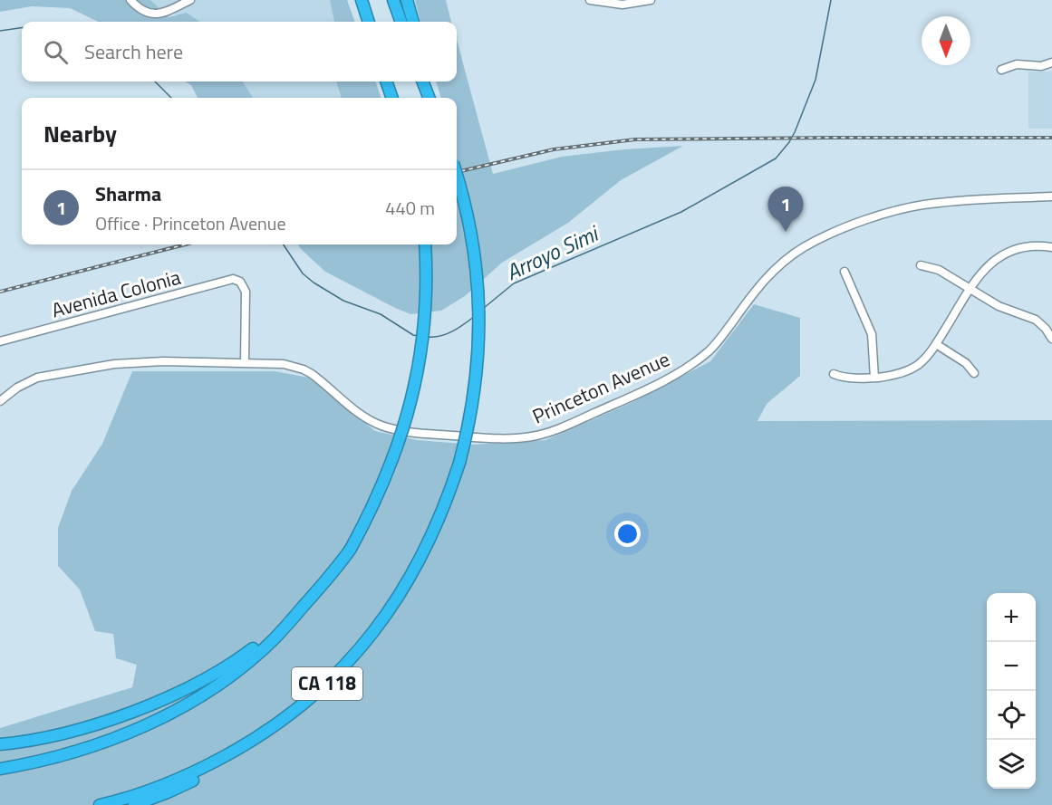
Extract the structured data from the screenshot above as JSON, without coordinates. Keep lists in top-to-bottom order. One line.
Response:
{"streets":{"highway":["CA 118"],"street":["Avenida Colonia","Princeton Avenue"]},"crossings":[["Avenida Colonia","Princeton Avenue"]],"water":["Arroyo Simi"],"north":"bottom","page":{"search":"Search here","heading":"Nearby","list":[{"mark":"1","name":"Sharma","note":"Office · Princeton Avenue","value":"440 m"}],"pins":"1","map_buttons":["+","−"]}}
